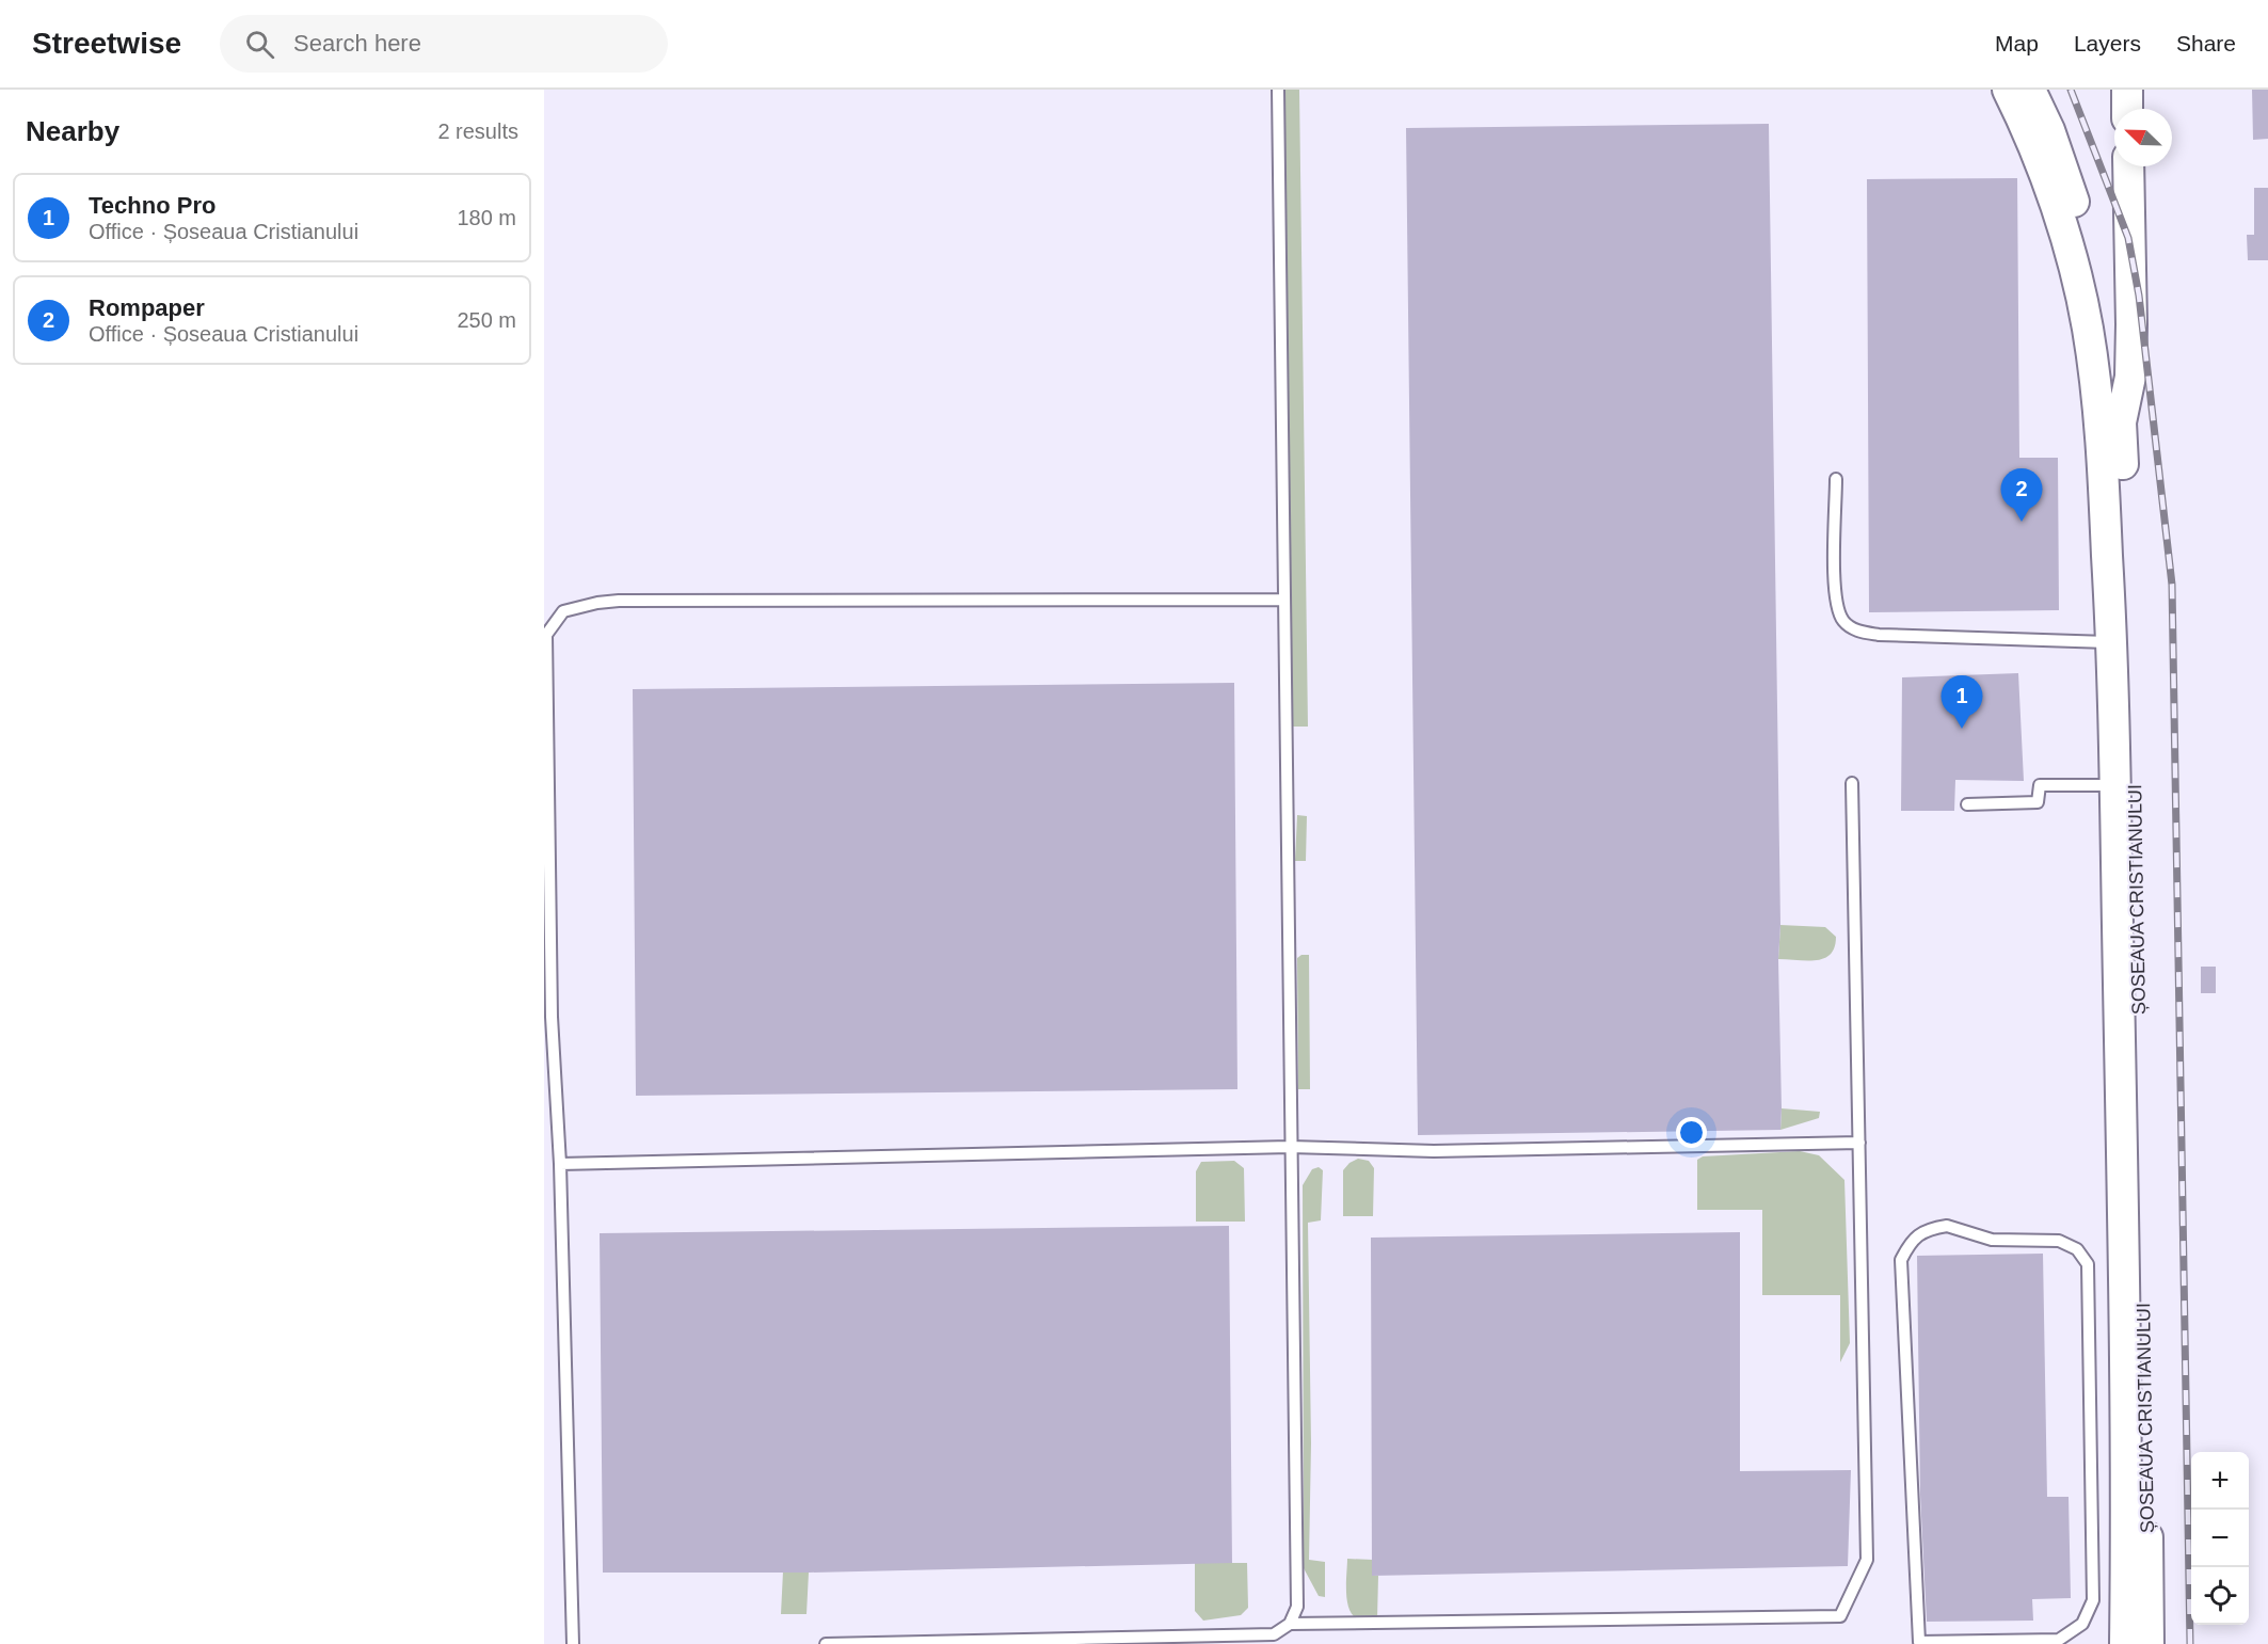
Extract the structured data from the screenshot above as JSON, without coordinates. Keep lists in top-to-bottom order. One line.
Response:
{"streets":{"main road":["ȘOSEAUA CRISTIANULUI"]},"north":"top left","page":{"header":"Streetwise","search":"Search here","nav":["Map","Layers","Share"],"heading":["Nearby","2 results"],"list":[{"mark":"1","name":"Techno Pro","note":"Office · Șoseaua Cristianului","value":"180 m"},{"mark":"2","name":"Rompaper","note":"Office · Șoseaua Cristianului","value":"250 m"}],"pins":["2","1"],"map_buttons":["+","−"]}}
